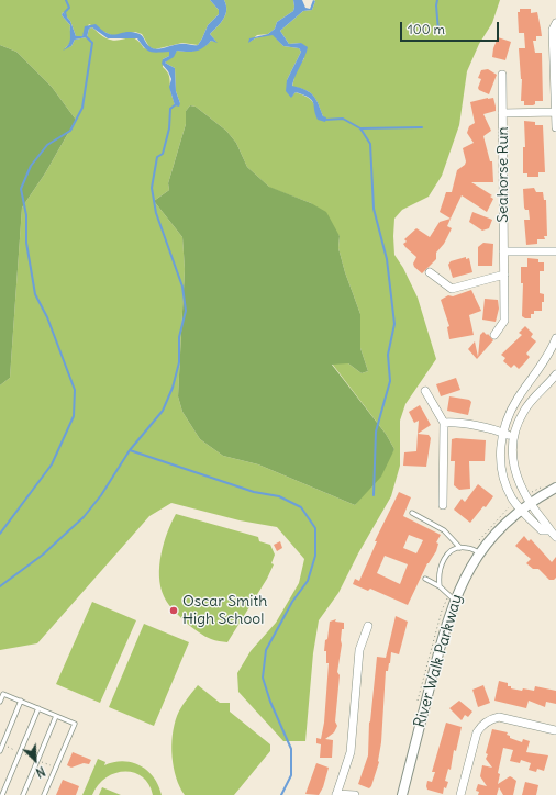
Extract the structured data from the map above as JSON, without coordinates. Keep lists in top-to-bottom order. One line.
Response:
{"streets":{"street":["Seahorse Run","River Walk Parkway"]},"places":["Oscar Smith High School"],"scale_bar":"100 m","north":"bottom right"}
